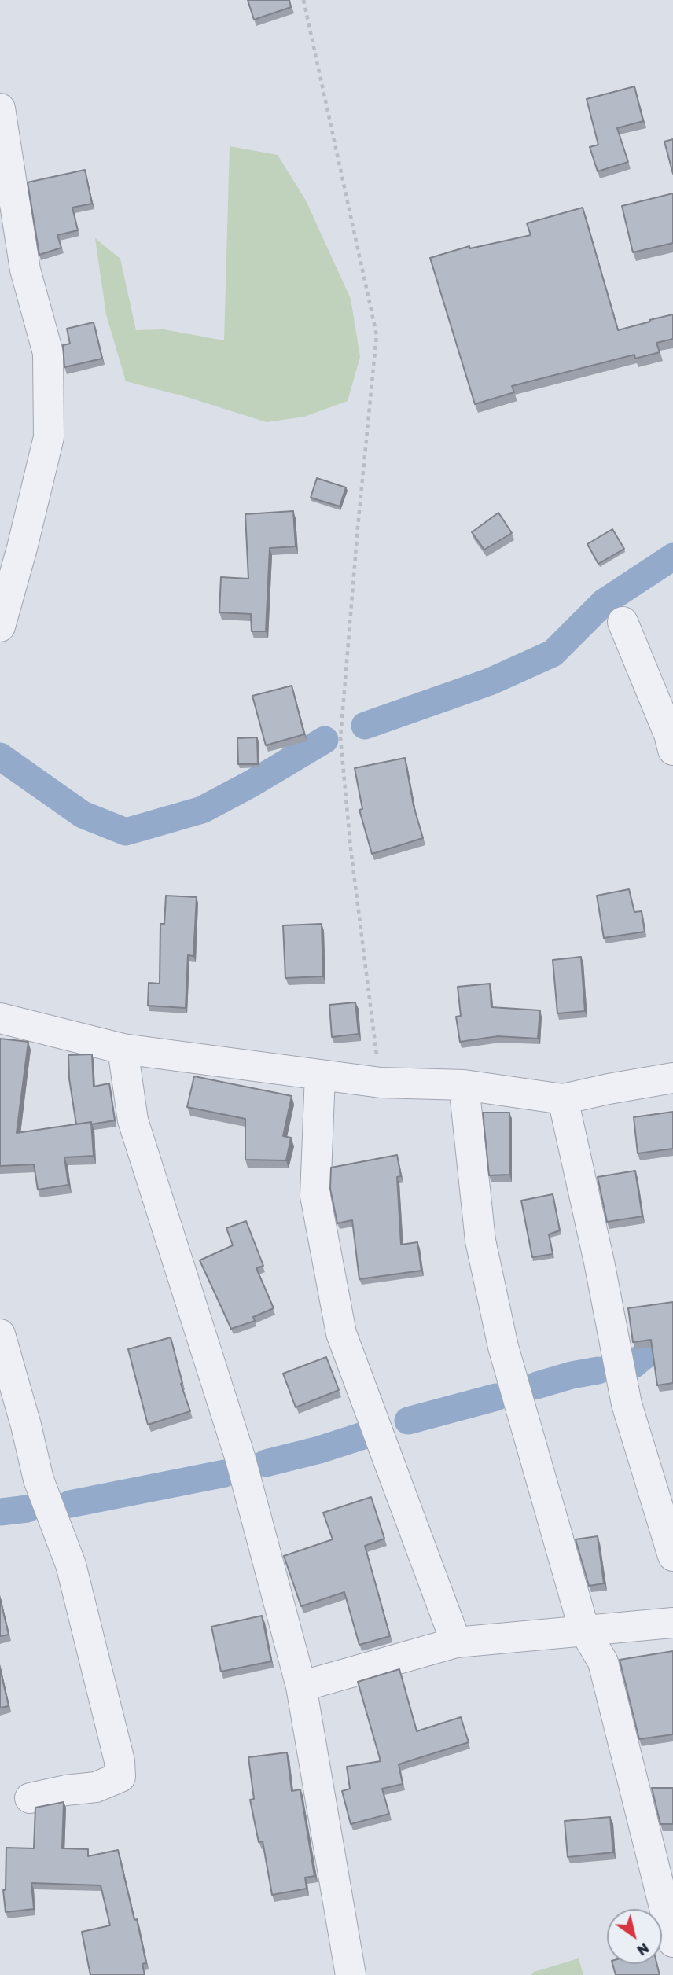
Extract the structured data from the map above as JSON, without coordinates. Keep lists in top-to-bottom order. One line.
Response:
{"north":"bottom right"}
